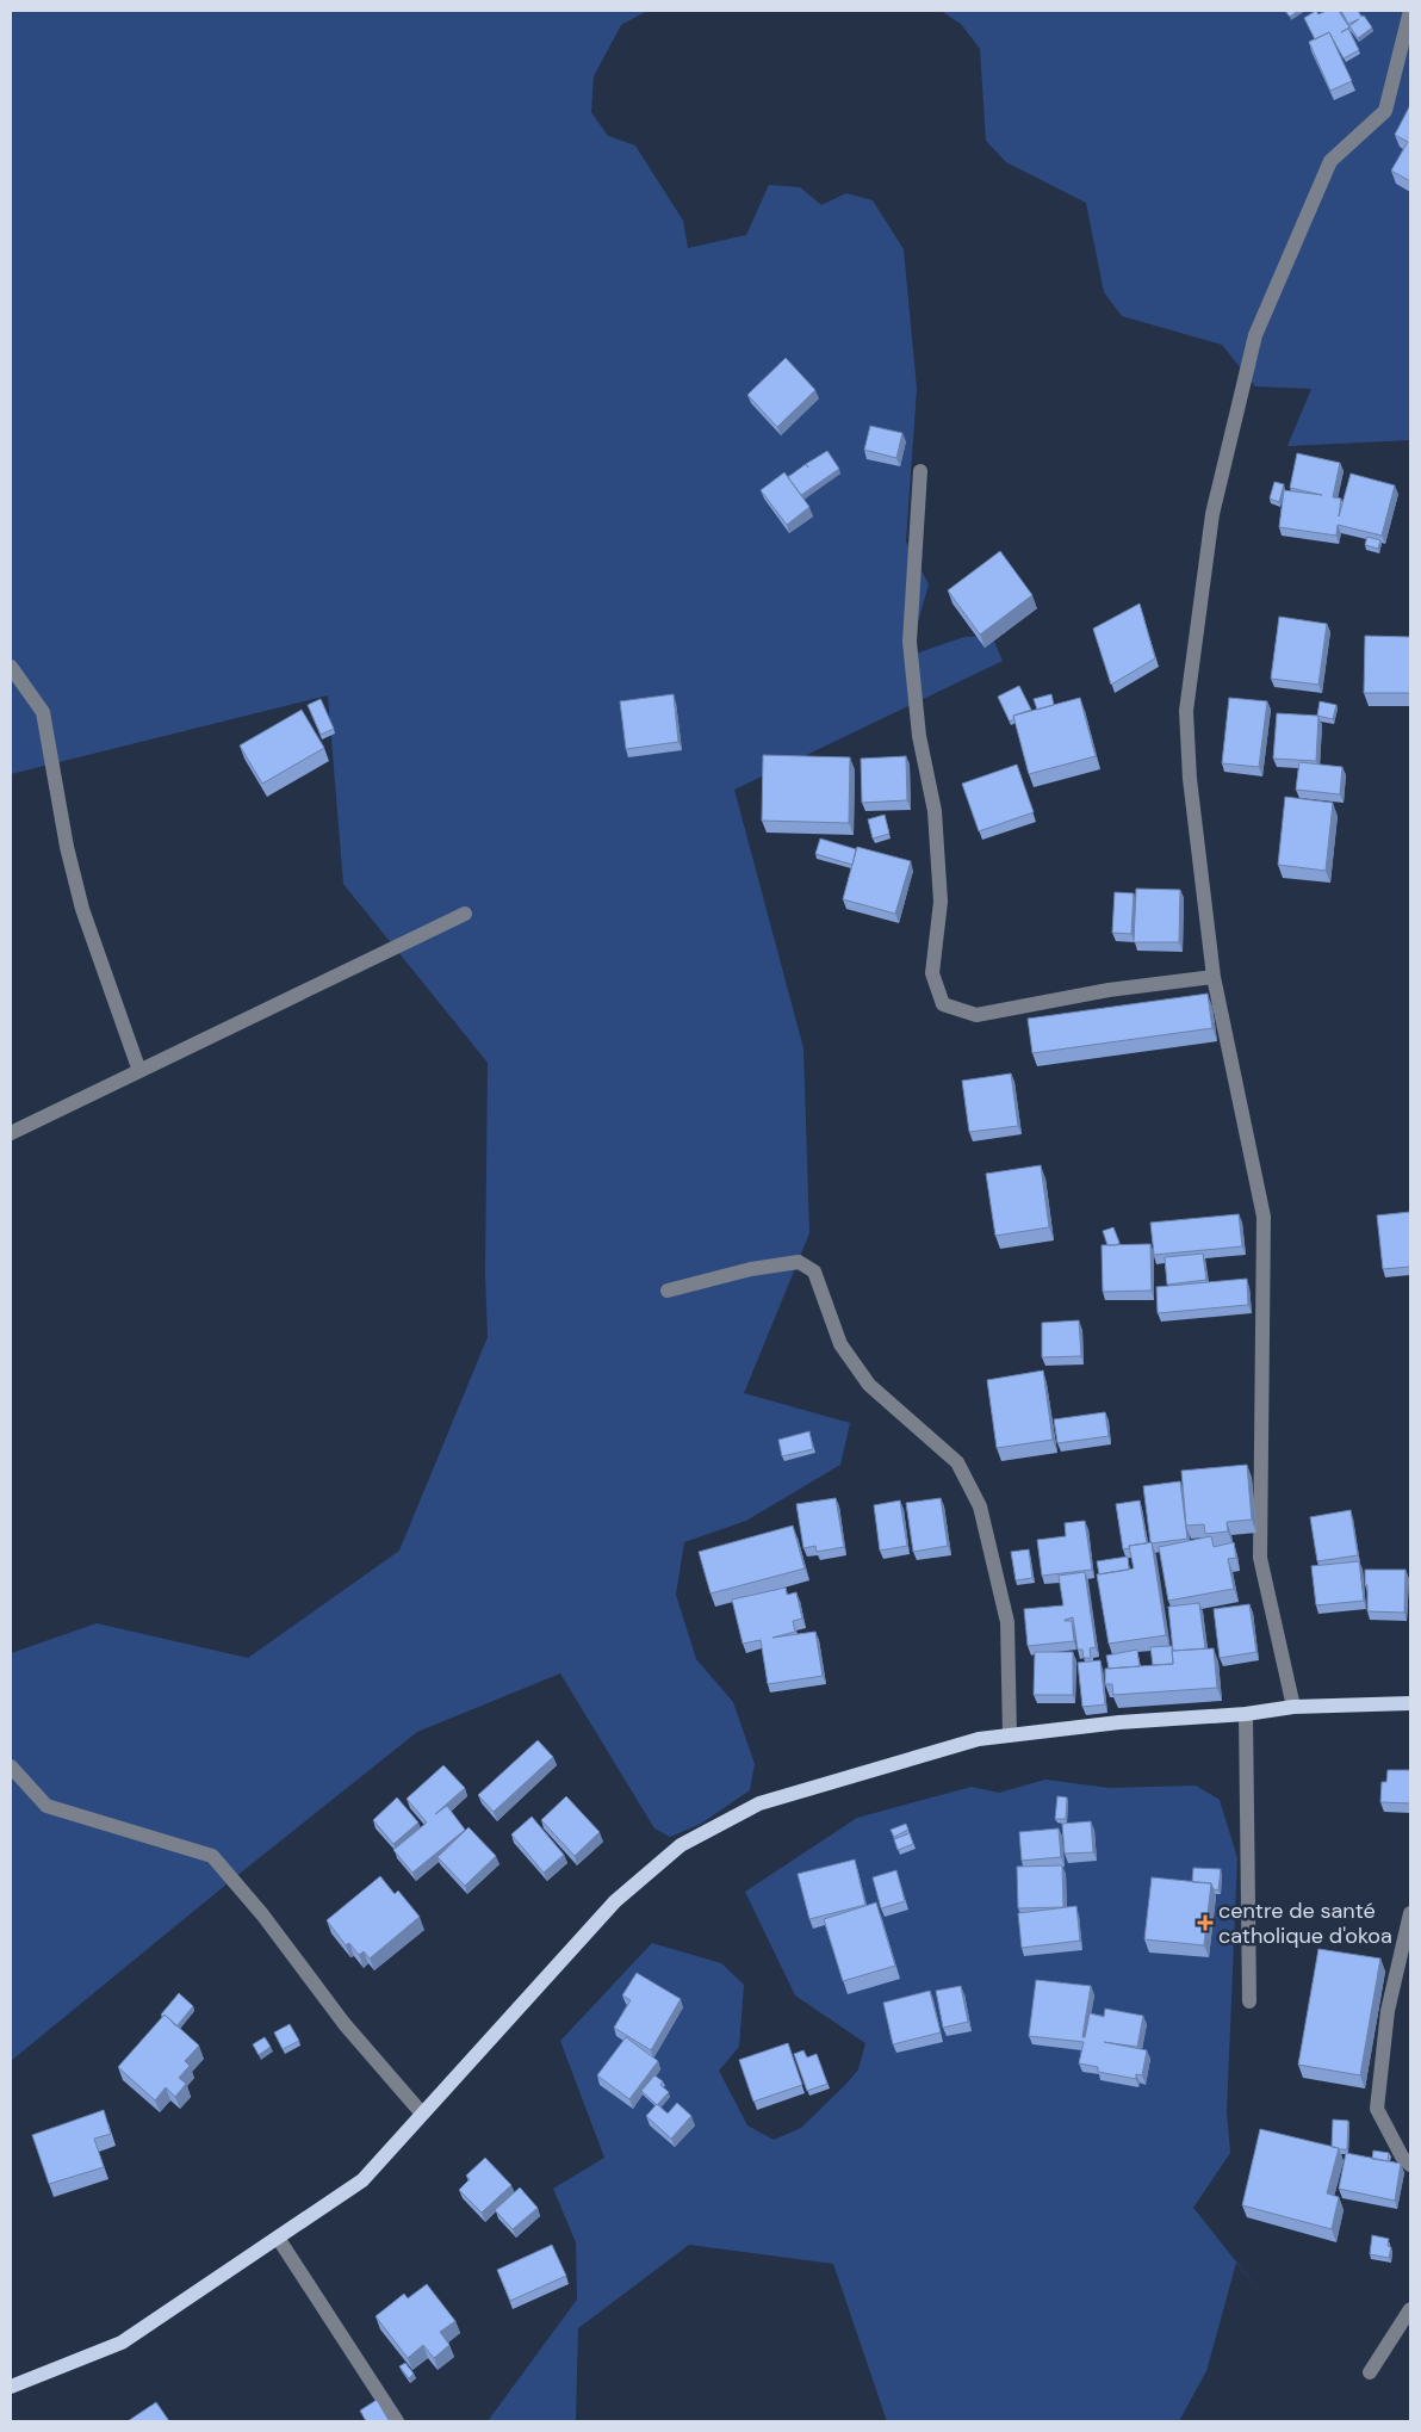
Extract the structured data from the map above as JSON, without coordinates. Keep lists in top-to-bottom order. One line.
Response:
{"places":{"health":["centre de santé catholique d'okoa"]}}
